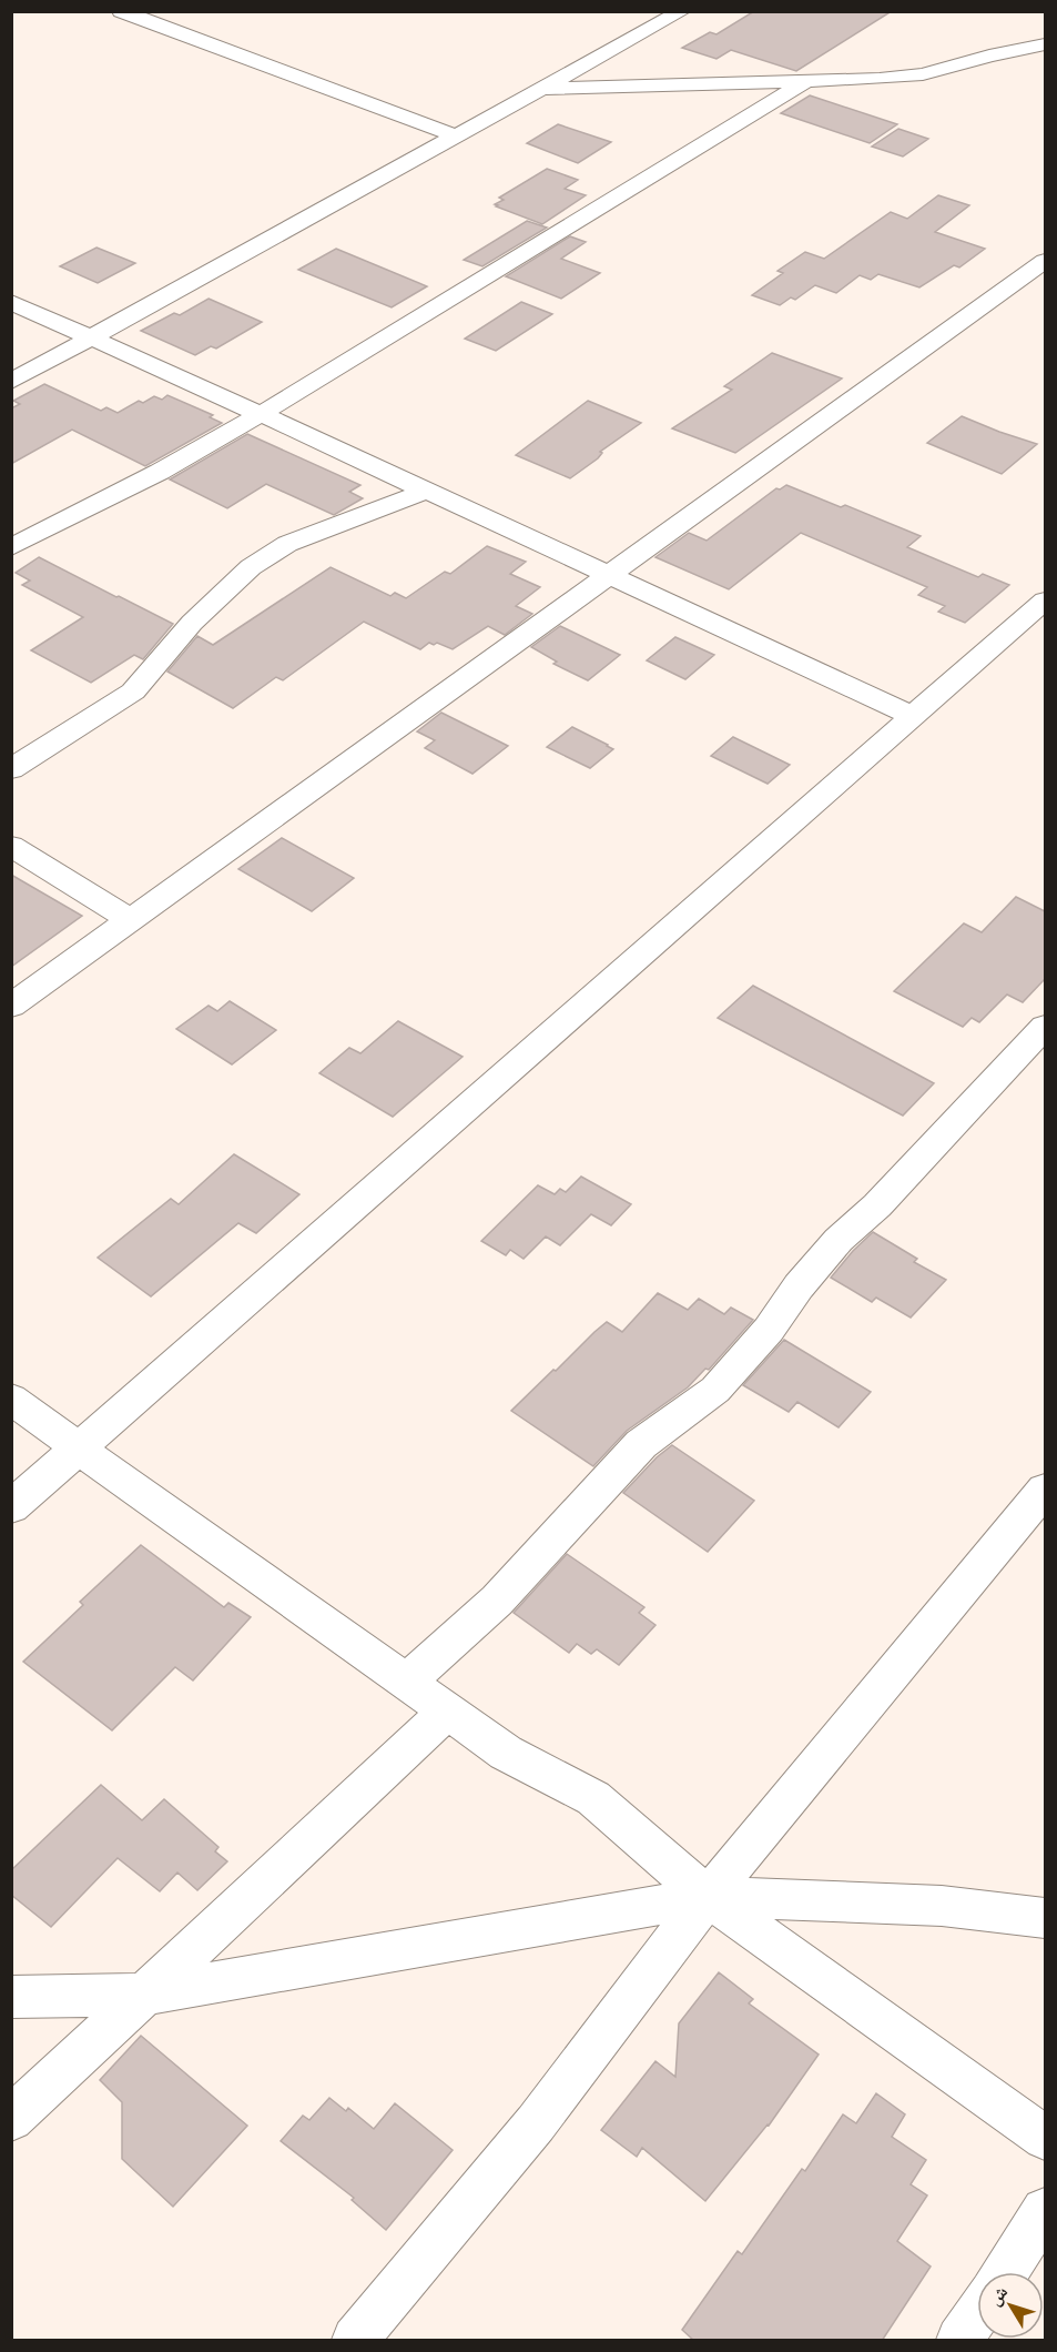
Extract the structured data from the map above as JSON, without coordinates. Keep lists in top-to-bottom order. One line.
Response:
{"north":"top left"}
